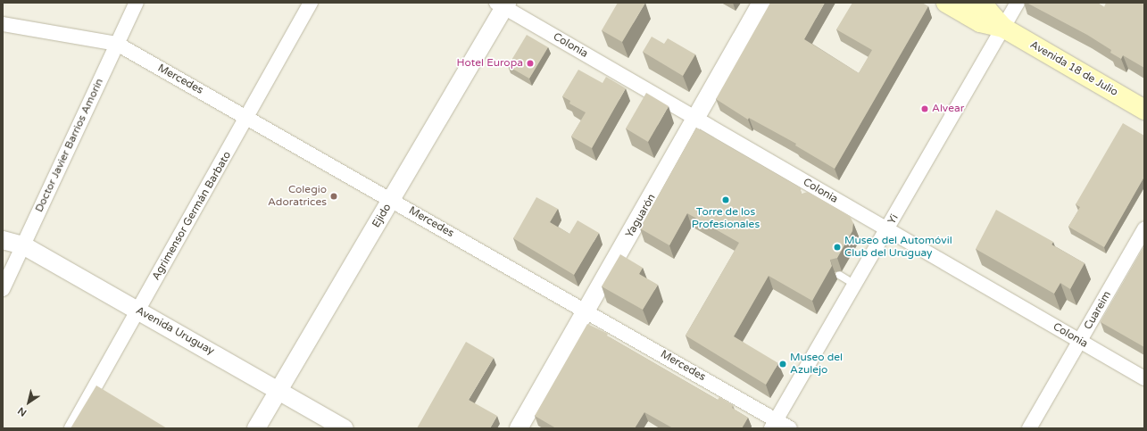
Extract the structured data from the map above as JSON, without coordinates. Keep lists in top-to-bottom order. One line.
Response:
{"streets":{"main road":["Avenida 18 de Julio"],"street":["Colonia","Mercedes","Doctor Javier Barrios Amorín","Agrimensor Germán Barbato","Ejido","Yaguarón","Yi","Cuareim","Avenida Uruguay"]},"crossings":[["Colonia","Ejido"],["Colonia","Yaguarón"],["Colonia","Yi"],["Colonia","Cuareim"],["Avenida 18 de Julio","Yi"],["Mercedes","Doctor Javier Barrios Amorín"],["Mercedes","Agrimensor Germán Barbato"],["Mercedes","Ejido"],["Mercedes","Yaguarón"],["Mercedes","Yi"],["Doctor Javier Barrios Amorín","Avenida Uruguay"],["Agrimensor Germán Barbato","Avenida Uruguay"],["Ejido","Avenida Uruguay"]],"places":["Hotel Europa","Alvear","Colegio Adoratrices","Torre de los Profesionales","Museo del Automóvil Club del Uruguay","Museo del Azulejo"],"north":"bottom left"}
